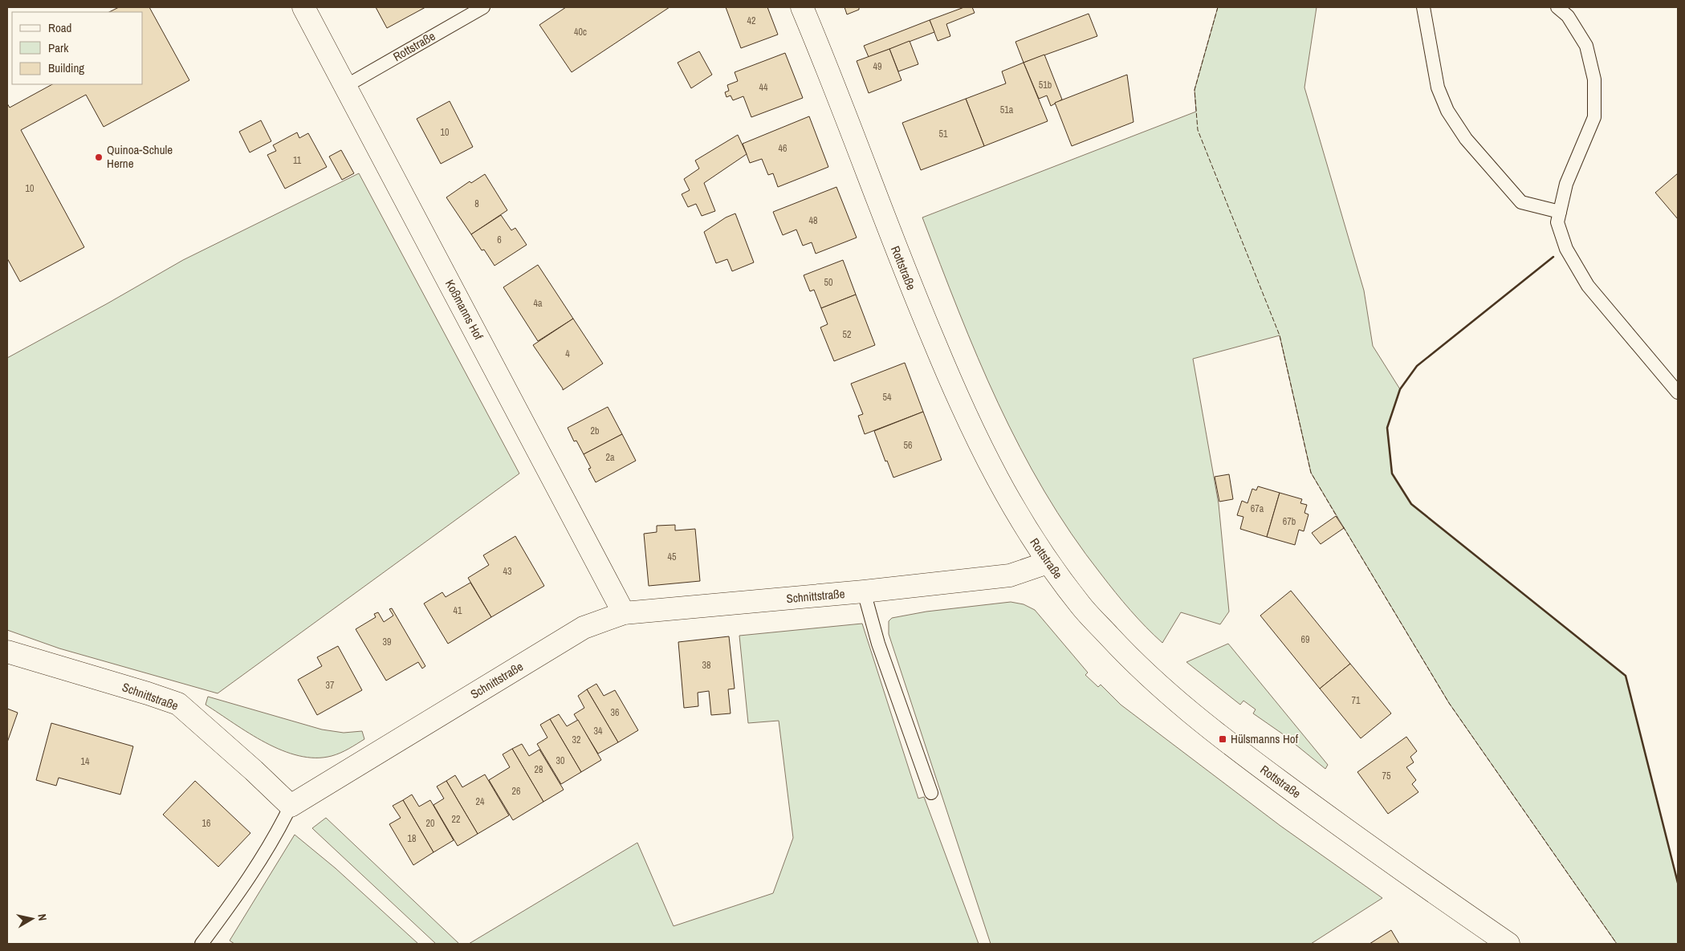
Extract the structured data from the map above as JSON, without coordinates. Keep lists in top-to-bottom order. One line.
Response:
{"streets":{"street":["Rottstraße","Koßmanns Hof","Schnittstraße"]},"crossings":[["Rottstraße","Koßmanns Hof"],["Rottstraße","Schnittstraße"],["Koßmanns Hof","Schnittstraße"]],"places":{"other":["Quinoa-Schule Herne"],"transit":["Hülsmanns Hof"]},"house_numbers":["42","40c","49","51b","44","51a","10","51","46","11","10","8","48","6","50","4a","52","4","54","2b","56","2a","67a","67b","45","43","41","69","39","38","37","71","36","34","32","30","14","28","75","26","24","22","16","20","18"],"legend":["Road","Park","Building"],"north":"right"}
